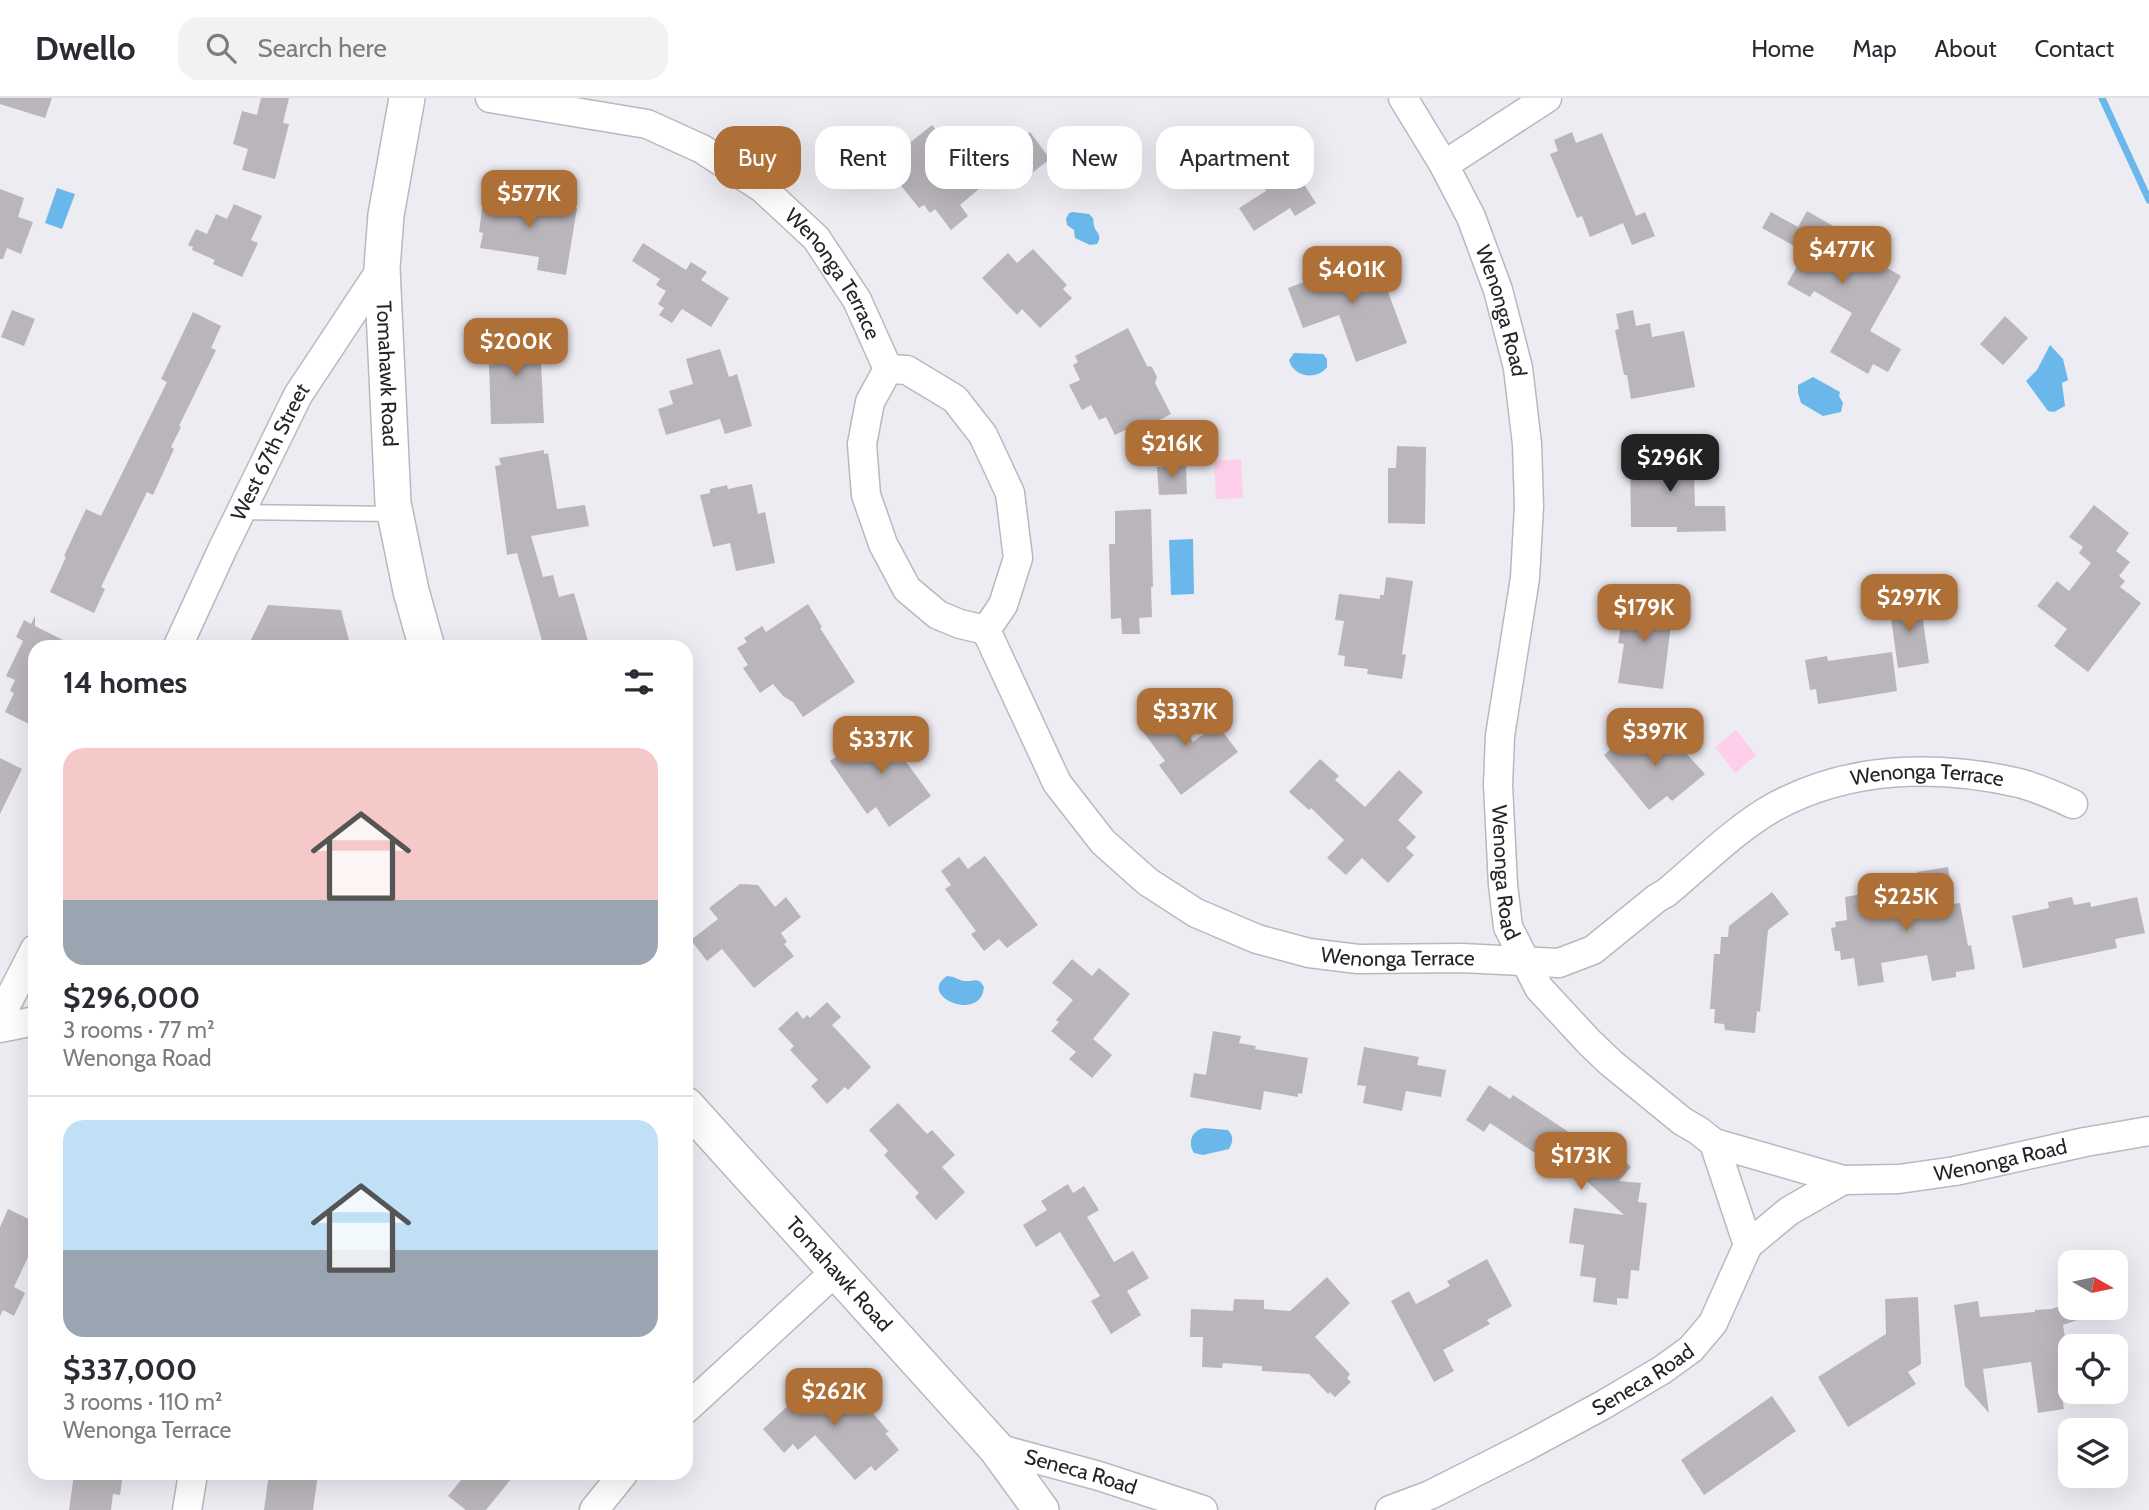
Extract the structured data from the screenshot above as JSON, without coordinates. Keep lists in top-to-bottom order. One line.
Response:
{"streets":{"street":["Wenonga Terrace","Wenonga Road","Tomahawk Road","West 67th Street","Seneca Road"]},"crossings":[["Wenonga Terrace","Wenonga Road"],["Tomahawk Road","West 67th Street"],["Tomahawk Road","Seneca Road"]],"north":"right","page":{"header":"Dwello","search":"Search here","nav":["Home","Map","About","Contact"],"chip":["Buy","Rent","Filters","New","Apartment"],"price":["$577K","$477K","$401K","$200K","$216K","$296K","$297K","$179K","$337K","$397K","$337K","$225K","$173K","$262K"],"heading":"14 homes","list":[{"name":"$296,000","note":"3 rooms · 77 m² · Wenonga Road"},{"name":"$337,000","note":"3 rooms · 110 m² · Wenonga Terrace"}]}}
